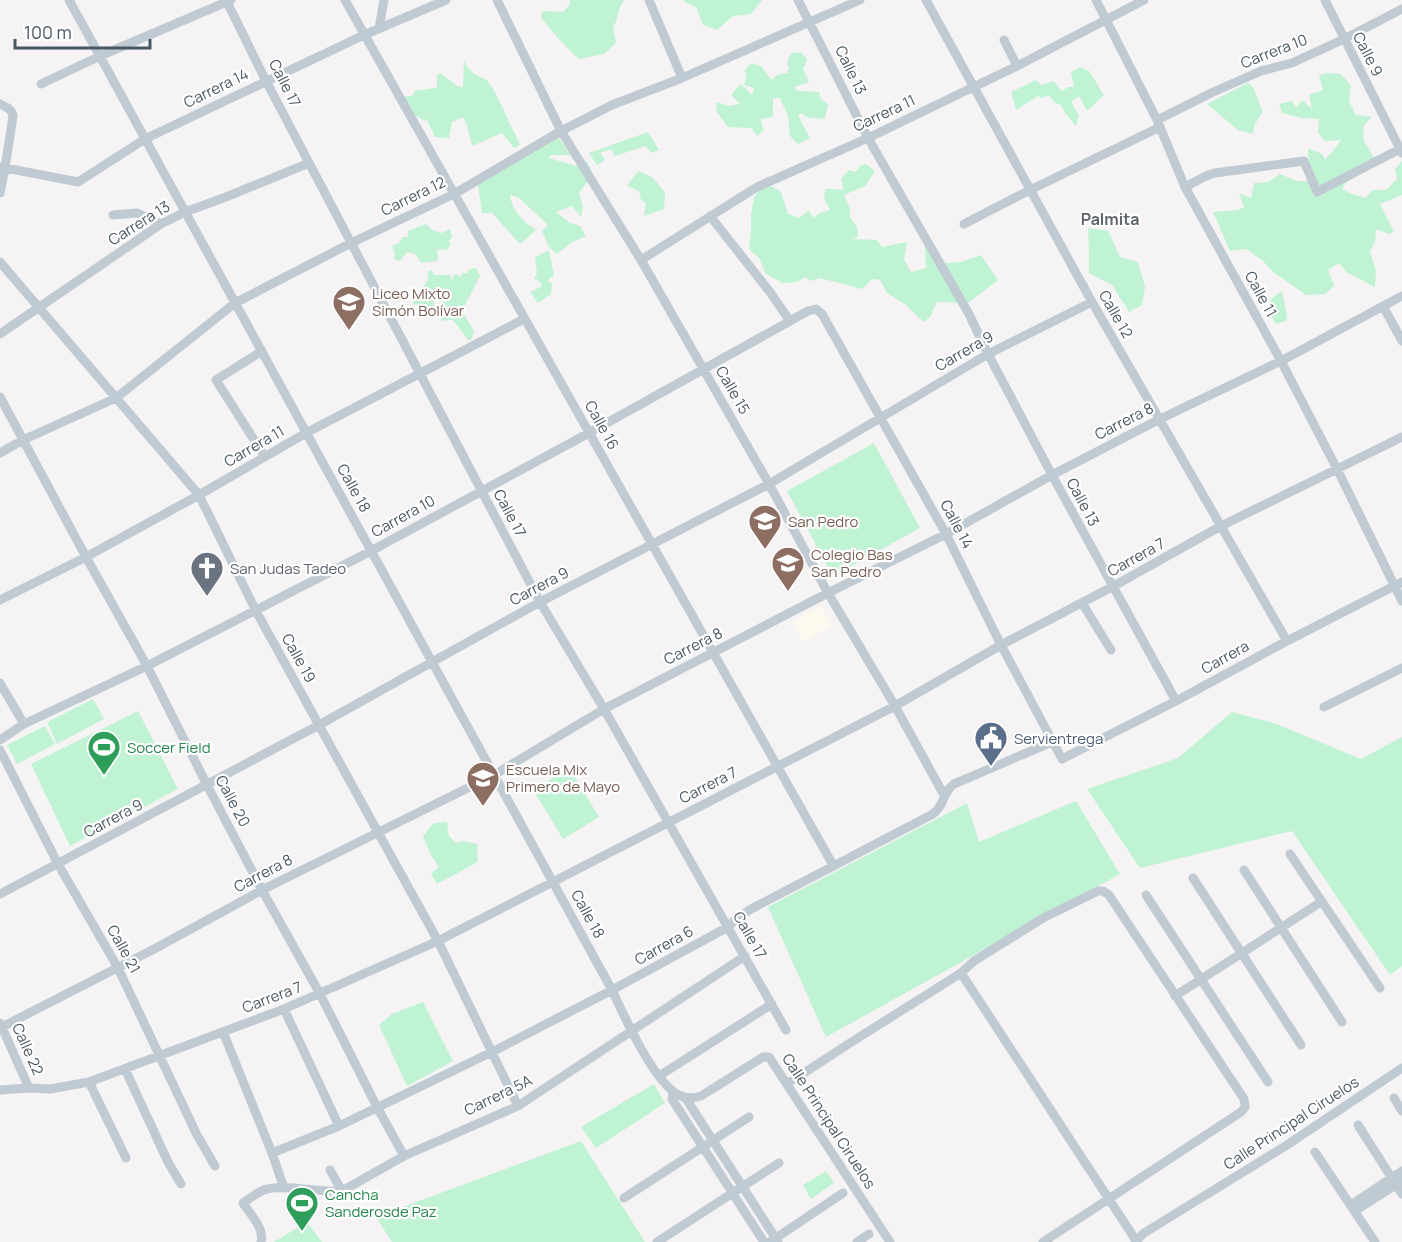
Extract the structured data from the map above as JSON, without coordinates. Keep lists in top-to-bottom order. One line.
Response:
{"streets":{"street":["Carrera 10","Calle 9","Calle 13","Calle 17","Carrera 14","Carrera 11","Carrera 12","Carrera 13","Calle 11","Calle 12","Carrera 9","Calle 15","Carrera 8","Calle 16","Calle 18","Calle 14","Carrera 7","Carrera","Calle 19","Calle 20","Carrera 6","Calle 21","Calle 22","Carrera 5A","Calle Principal Ciruelos"]},"crossings":[["Carrera 10","Calle 9"],["Carrera 10","Calle 17"],["Carrera 10","Calle 11"],["Carrera 10","Calle 12"],["Carrera 10","Calle 15"],["Carrera 10","Calle 16"],["Carrera 10","Calle 18"],["Carrera 10","Calle 14"],["Carrera 10","Calle 19"],["Carrera 10","Calle 20"],["Calle 13","Carrera 11"],["Calle 13","Carrera 12"],["Calle 13","Carrera 9"],["Calle 13","Carrera 8"],["Calle 13","Carrera 7"],["Calle 13","Carrera"],["Calle 17","Carrera 14"],["Calle 17","Carrera 11"],["Calle 17","Carrera 12"],["Calle 17","Carrera 13"],["Calle 17","Carrera 9"],["Calle 17","Carrera 8"],["Calle 17","Carrera 7"],["Calle 17","Carrera 6"],["Calle 17","Carrera 5A"],["Carrera 14","Calle 16"],["Carrera 14","Calle 18"],["Carrera 11","Calle 11"],["Carrera 11","Calle 12"],["Carrera 11","Calle 15"],["Carrera 11","Calle 16"],["Carrera 11","Calle 18"],["Carrera 11","Calle 19"],["Carrera 11","Calle 20"],["Carrera 12","Calle 15"],["Carrera 12","Calle 16"],["Carrera 12","Calle 18"],["Carrera 12","Calle 19"],["Carrera 12","Calle 20"],["Carrera 13","Calle 18"],["Carrera 13","Calle 19"],["Calle 11","Carrera 8"],["Calle 11","Carrera 7"],["Calle 11","Carrera"],["Calle 12","Carrera 9"],["Calle 12","Carrera 8"],["Calle 12","Carrera 7"],["Calle 12","Carrera"],["Carrera 9","Calle 15"],["Carrera 9","Calle 16"],["Carrera 9","Calle 18"],["Carrera 9","Calle 14"],["Carrera 9","Calle 19"],["Carrera 9","Calle 20"],["Carrera 9","Calle 21"],["Calle 15","Carrera 8"],["Calle 15","Carrera 7"],["Calle 15","Carrera 6"],["Carrera 8","Calle 16"],["Carrera 8","Calle 18"],["Carrera 8","Calle 14"],["Carrera 8","Calle 19"],["Carrera 8","Calle 20"],["Carrera 8","Calle 21"],["Carrera 8","Calle 22"],["Calle 16","Carrera 7"],["Calle 16","Carrera 6"],["Calle 18","Carrera 7"],["Calle 18","Carrera 6"],["Calle 14","Carrera 7"],["Calle 14","Carrera"],["Calle 14","Carrera 6"],["Carrera 7","Calle 19"],["Carrera 7","Calle 20"],["Carrera 7","Calle 21"],["Carrera 7","Calle 22"],["Calle 19","Carrera 6"],["Calle 19","Carrera 5A"],["Calle 20","Carrera 6"],["Calle 20","Carrera 5A"]],"districts":["Palmita"],"places":{"school or university":["Liceo Mixto Simón Bolívar","San Pedro","Colegio Bas San Pedro","Escuela Mix Primero de Mayo"],"church":["San Judas Tadeo"],"public building":["Servientrega"],"sports":["Soccer Field","Cancha Sanderosde Paz"]},"scale_bar":"100 m"}
